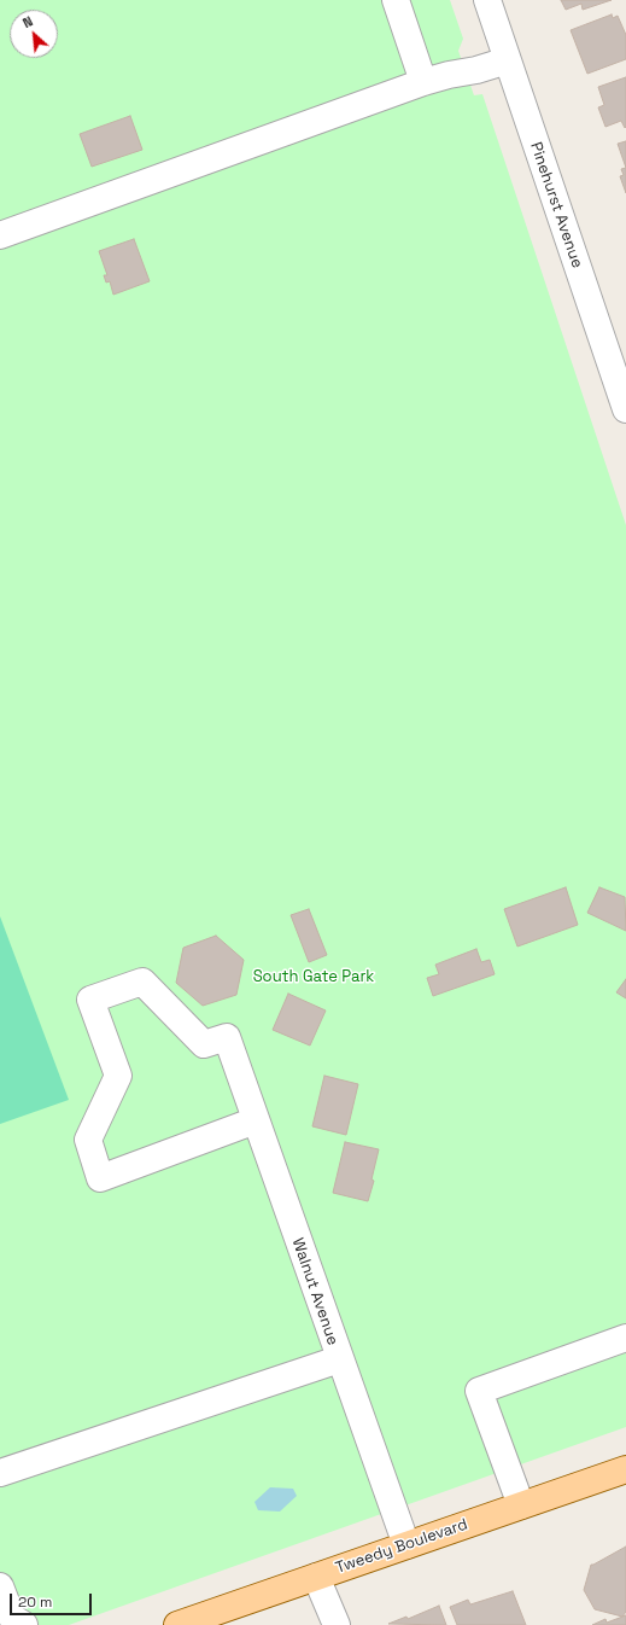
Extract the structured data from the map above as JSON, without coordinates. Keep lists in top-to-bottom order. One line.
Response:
{"streets":{"main road":["Tweedy Boulevard"],"street":["Pinehurst Avenue","Walnut Avenue"]},"crossings":[["Walnut Avenue","Tweedy Boulevard"]],"parks":["South Gate Park"],"scale_bar":"20 m","north":"top left"}
